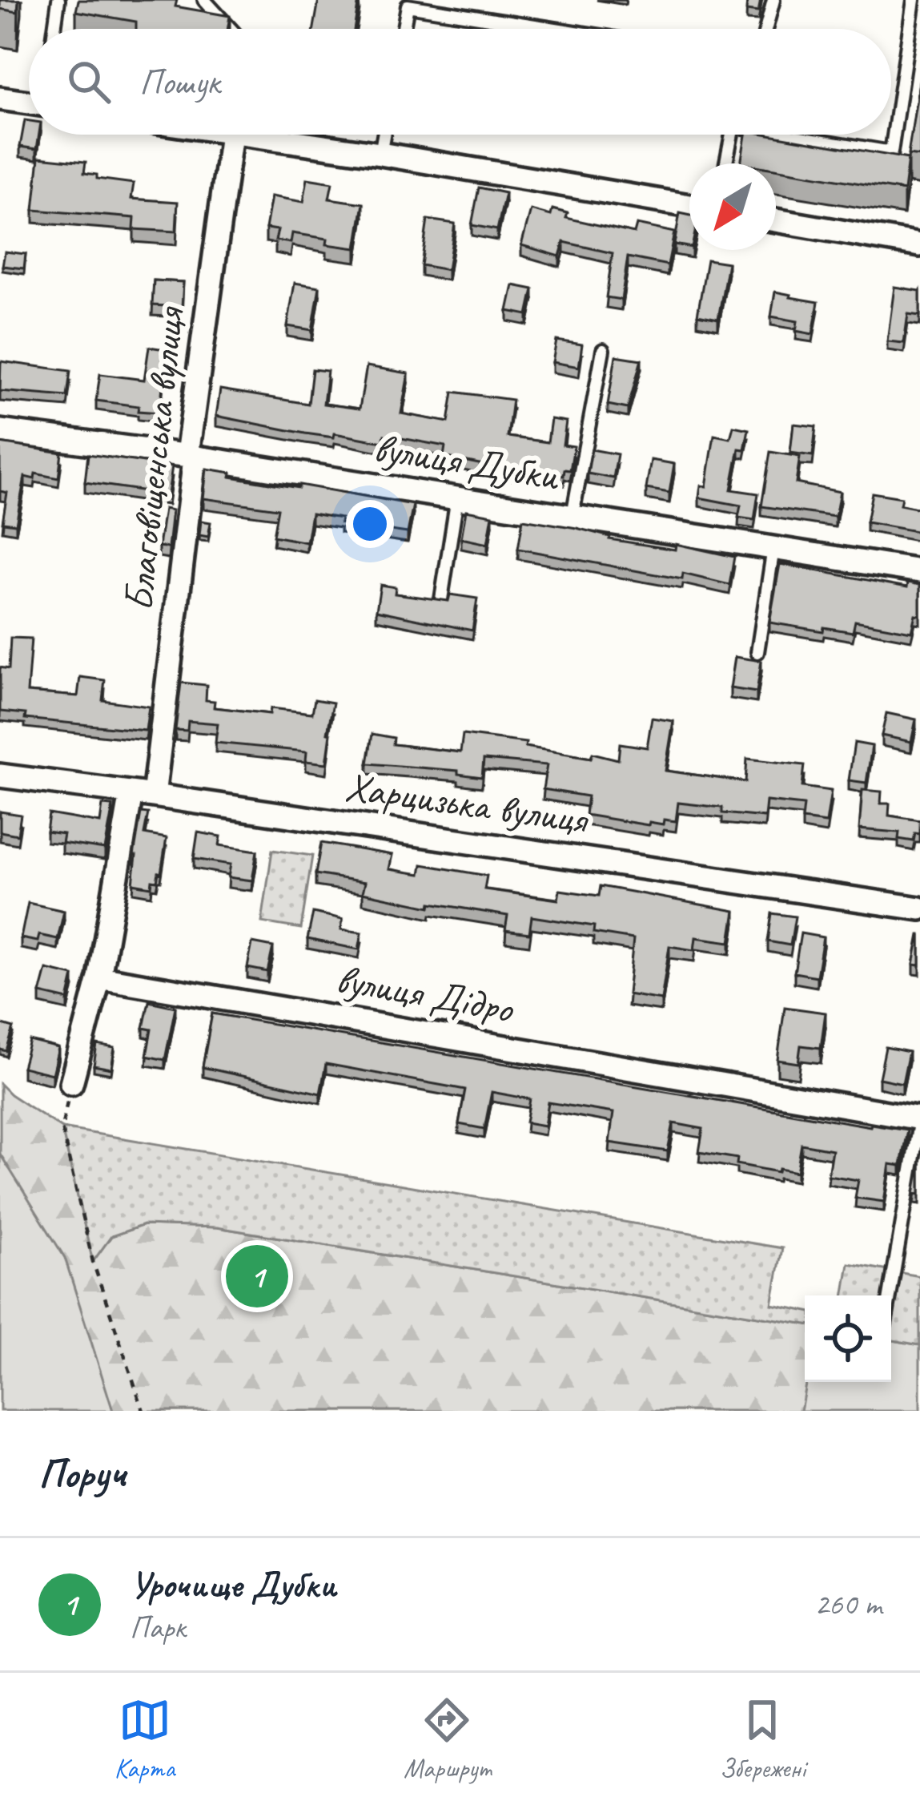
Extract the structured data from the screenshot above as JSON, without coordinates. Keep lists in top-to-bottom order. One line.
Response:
{"streets":{"street":["Благовіщенська вулиця","вулиця Дубки","Харцизька вулиця","вулиця Дідро"]},"crossings":[["Благовіщенська вулиця","вулиця Дубки"],["Благовіщенська вулиця","Харцизька вулиця"]],"north":"bottom left","page":{"search":"Пошук","pins":"1","heading":"Поруч","list":[{"mark":"1","name":"Урочище Дубки","note":"Парк","value":"260 m"}],"nav":["Карта","Маршрут","Збережені"]}}
